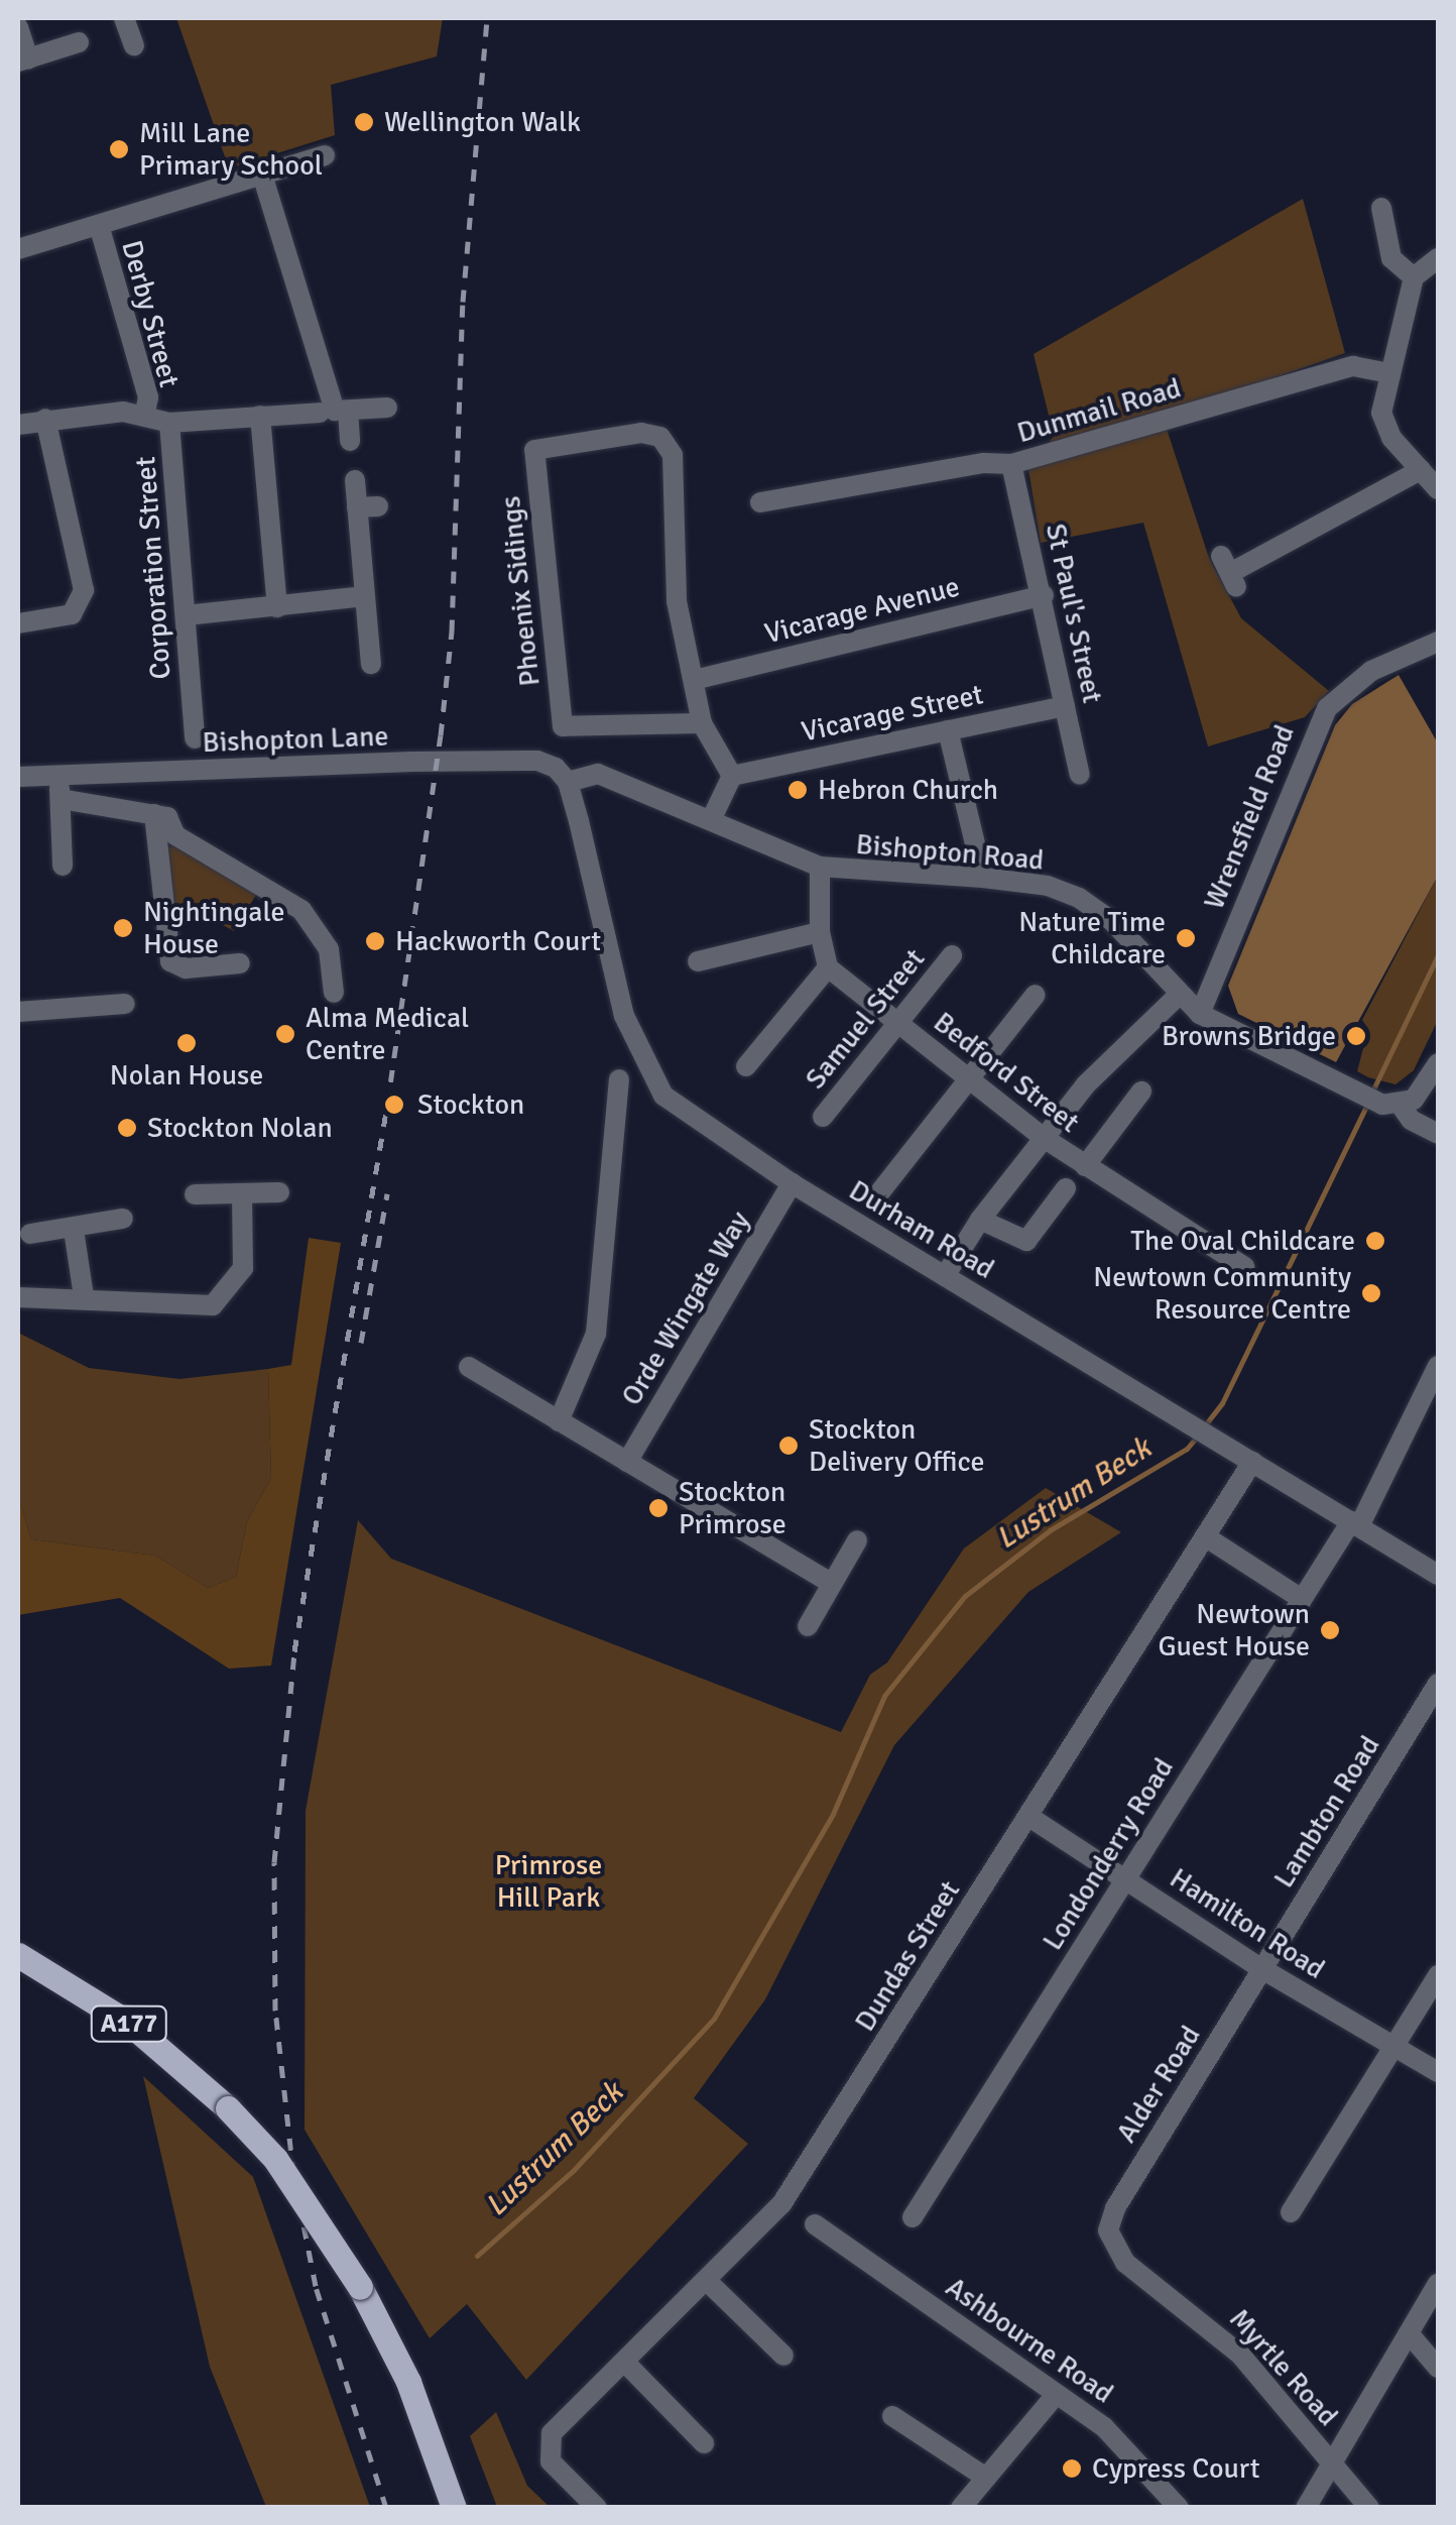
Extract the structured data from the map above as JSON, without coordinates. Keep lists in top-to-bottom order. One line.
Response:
{"streets":{"main road":["A177"],"street":["Derby Street","Dunmail Road","Corporation Street","Phoenix Sidings","Vicarage Avenue","St Paul's Street","Vicarage Street","Bishopton Lane","Wrensfield Road","Bishopton Road","Samuel Street","Bedford Street","Durham Road","Orde Wingate Way","Lambton Road","Londonderry Road","Hamilton Road","Dundas Street","Alder Road","Ashbourne Road","Myrtle Road"]},"crossings":[["Dunmail Road","St Paul's Street"],["Phoenix Sidings","Vicarage Avenue"],["Vicarage Avenue","St Paul's Street"],["St Paul's Street","Vicarage Street"],["Bishopton Lane","Bishopton Road"],["Bishopton Lane","Durham Road"],["Wrensfield Road","Bishopton Road"],["Bishopton Road","Durham Road"],["Samuel Street","Bedford Street"],["Durham Road","Orde Wingate Way"],["Durham Road","Londonderry Road"],["Durham Road","Dundas Street"],["Lambton Road","Hamilton Road"],["Lambton Road","Alder Road"],["Londonderry Road","Hamilton Road"],["Hamilton Road","Dundas Street"],["Hamilton Road","Alder Road"],["Alder Road","Myrtle Road"]],"water":["Lustrum Beck"],"parks":["Primrose Hill Park"],"places":["Wellington Walk","Mill Lane Primary School","Hebron Church","Nightingale House","Nature Time Childcare","Hackworth Court","Alma Medical Centre","Browns Bridge","Nolan House","Stockton","Stockton Nolan","The Oval Childcare","Newtown Community Resource Centre","Stockton Delivery Office","Stockton Primrose","Newtown Guest House","Cypress Court"]}
